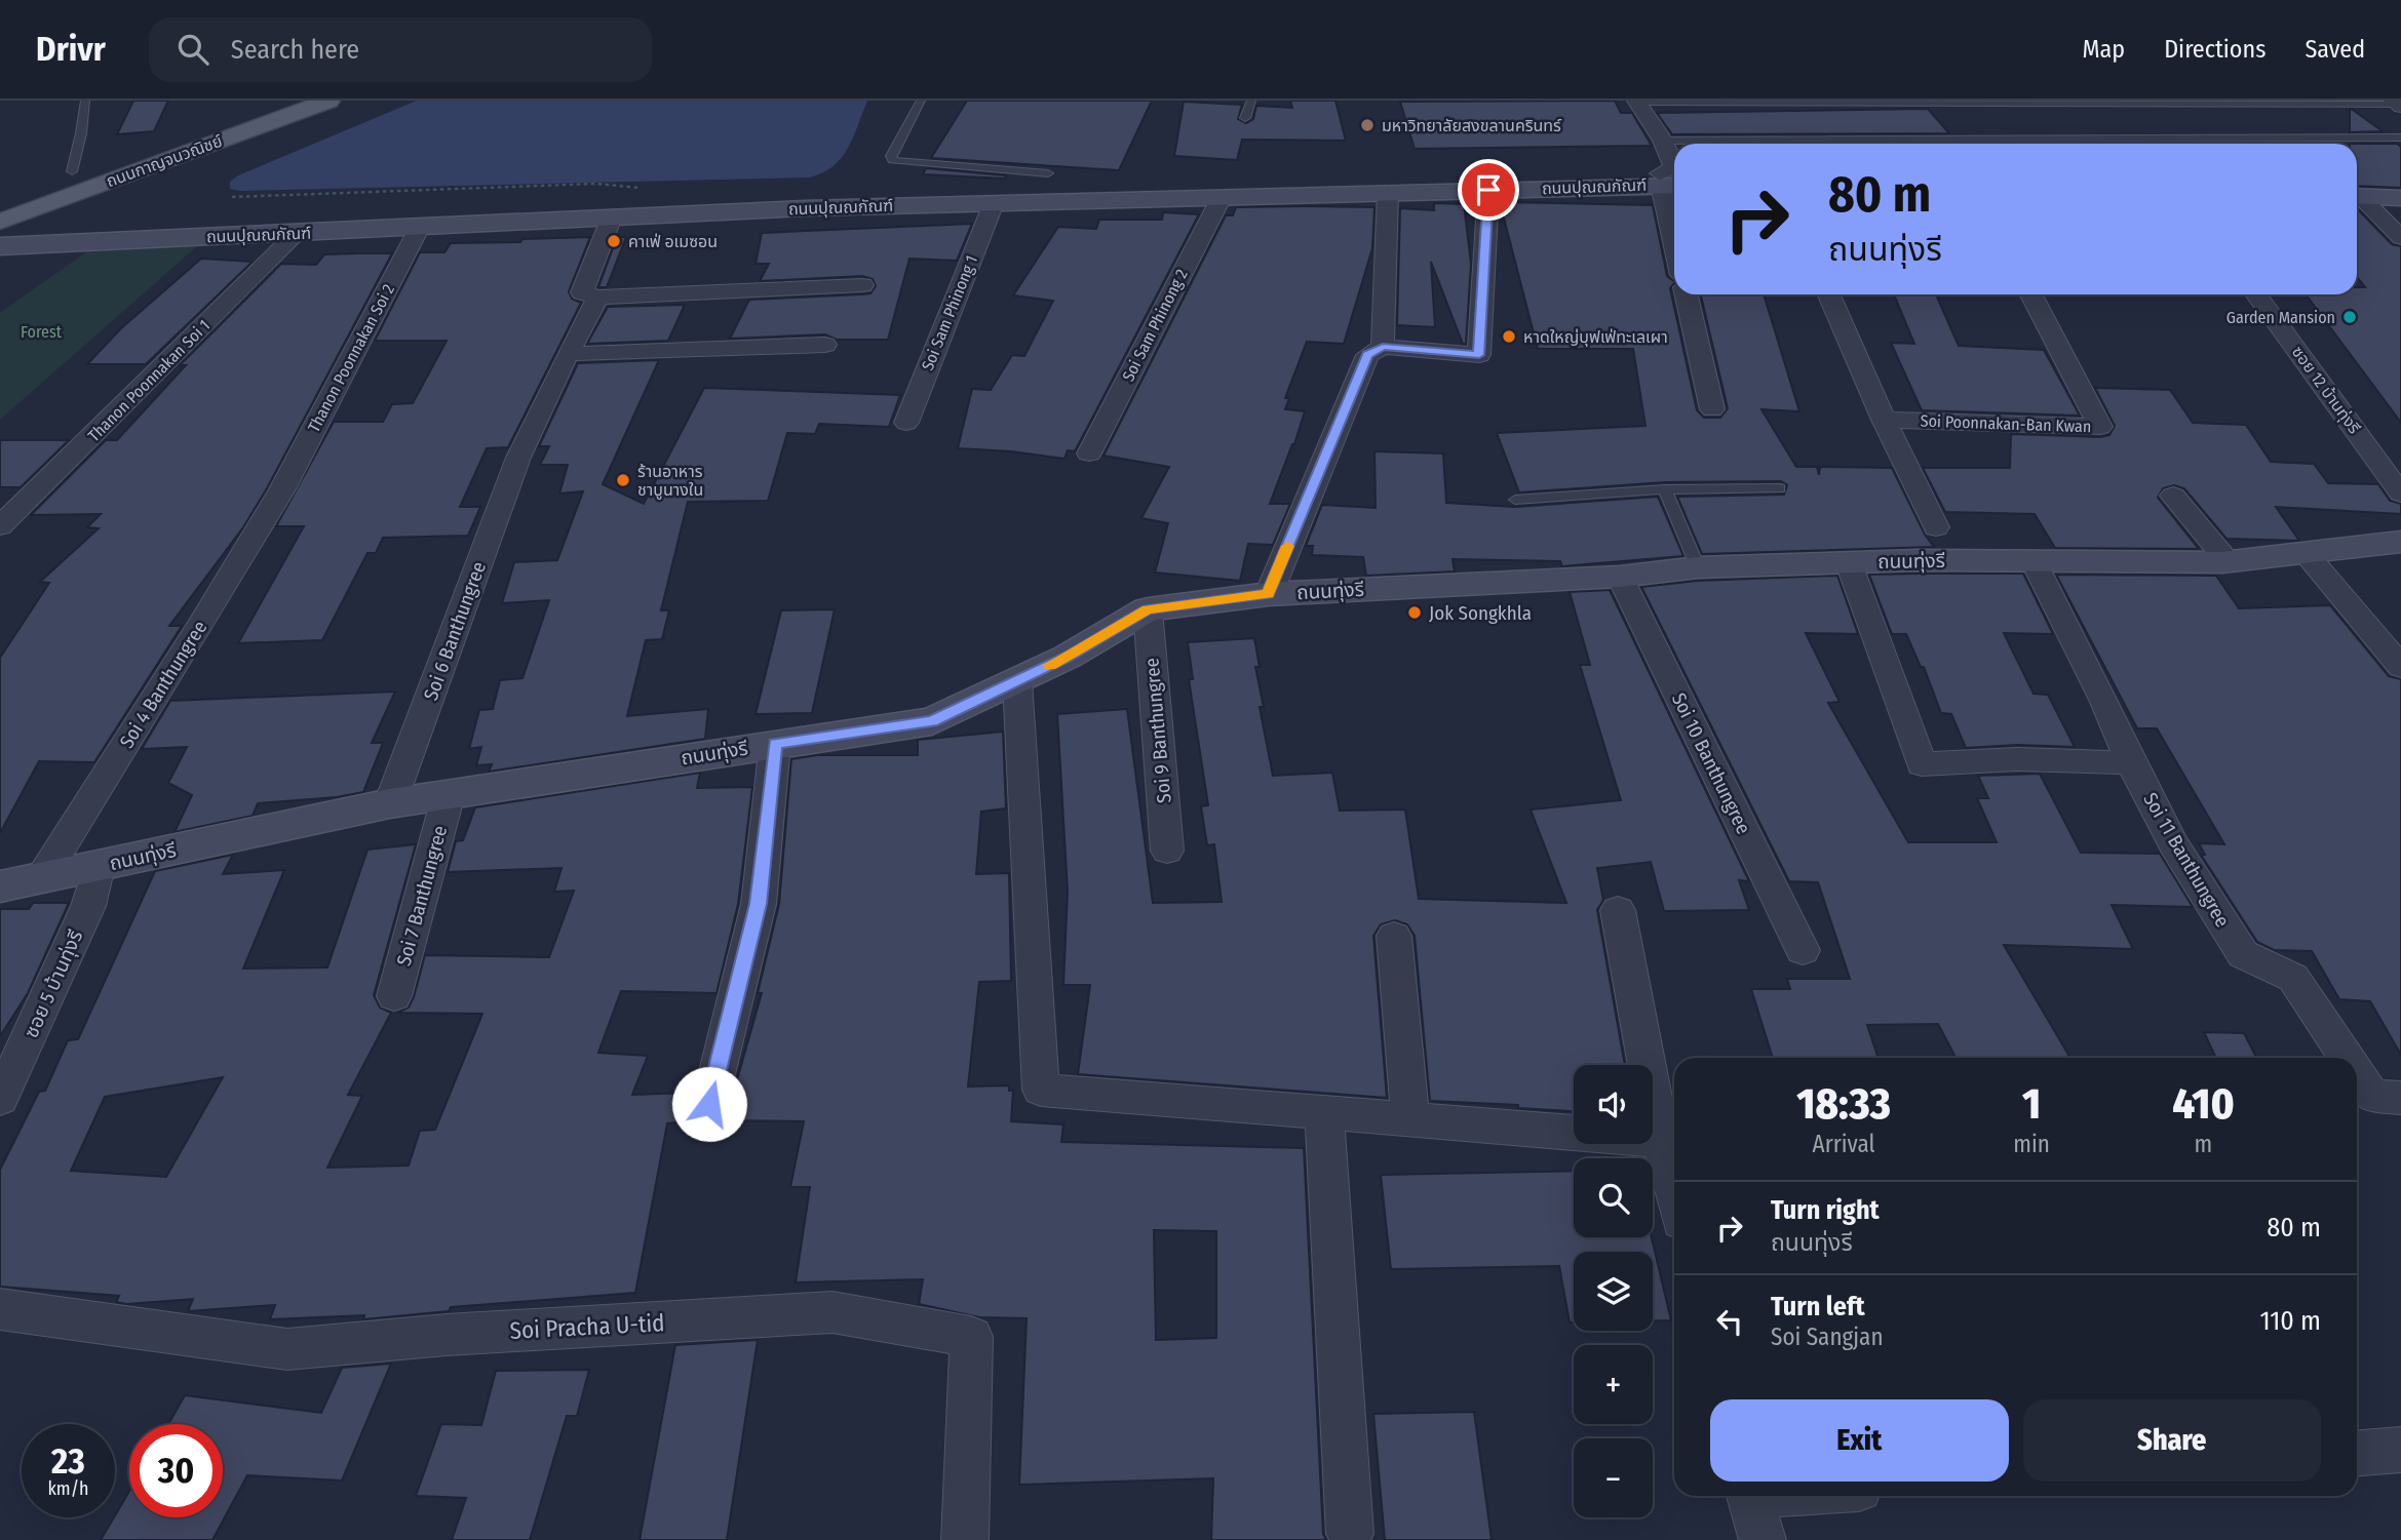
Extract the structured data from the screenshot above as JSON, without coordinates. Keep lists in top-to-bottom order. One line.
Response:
{"streets":{"main road":["ถนนกาญจนวณิชย์"],"street":["ถนนปุณณกัณฑ์","Soi Sam Phinong 1","Soi Sam Phinong 2","Thanon Poonnakan Soi 2","Thanon Poonnakan Soi 1","ซอย 12 บ้านทุ่งรี","Soi Poonnakan-Ban Kwan","ถนนทุ่งรี","Soi 6 Banthungree","Soi 4 Banthungree","Soi 9 Banthungree","Soi 10 Banthungree","Soi 11 Banthungree","Soi 7 Banthungree","ซอย 5 บ้านทุ่งรี","Soi Pracha U-tid"]},"crossings":[["ถนนกาญจนวณิชย์","ถนนปุณณกัณฑ์"],["ถนนปุณณกัณฑ์","Soi Sam Phinong 1"],["ถนนปุณณกัณฑ์","Soi Sam Phinong 2"],["ถนนปุณณกัณฑ์","Thanon Poonnakan Soi 2"],["ถนนปุณณกัณฑ์","Thanon Poonnakan Soi 1"],["Thanon Poonnakan Soi 2","Soi 4 Banthungree"],["ถนนทุ่งรี","Soi 6 Banthungree"],["ถนนทุ่งรี","Soi 4 Banthungree"],["ถนนทุ่งรี","Soi 9 Banthungree"],["ถนนทุ่งรี","Soi 10 Banthungree"],["ถนนทุ่งรี","Soi 11 Banthungree"],["ถนนทุ่งรี","Soi 7 Banthungree"],["ถนนทุ่งรี","ซอย 5 บ้านทุ่งรี"]],"parks":["Forest"],"places":["มหาวิทยาลัยสงขลานครินทร์","คาเฟ่ อเมซอน","Garden Mansion","หาดใหญ่บุฟเฟ่ทะเลเผา","ร้านอาหาร ชาบูนางใน","Jok Songkhla"],"page":{"header":"Drivr","search":"Search here","nav":["Map","Directions","Saved"],"turn":["80 m","ถนนทุ่งรี"],"eta":["18:33","Arrival","1","min","410","m"],"map_buttons":["+","−"],"list":[{"name":"Turn right","note":"ถนนทุ่งรี","value":"80 m"},{"name":"Turn left","note":"Soi Sangjan","value":"110 m"}],"buttons":["Exit","Share"],"speed":"23 km/h","limit":"30"}}
